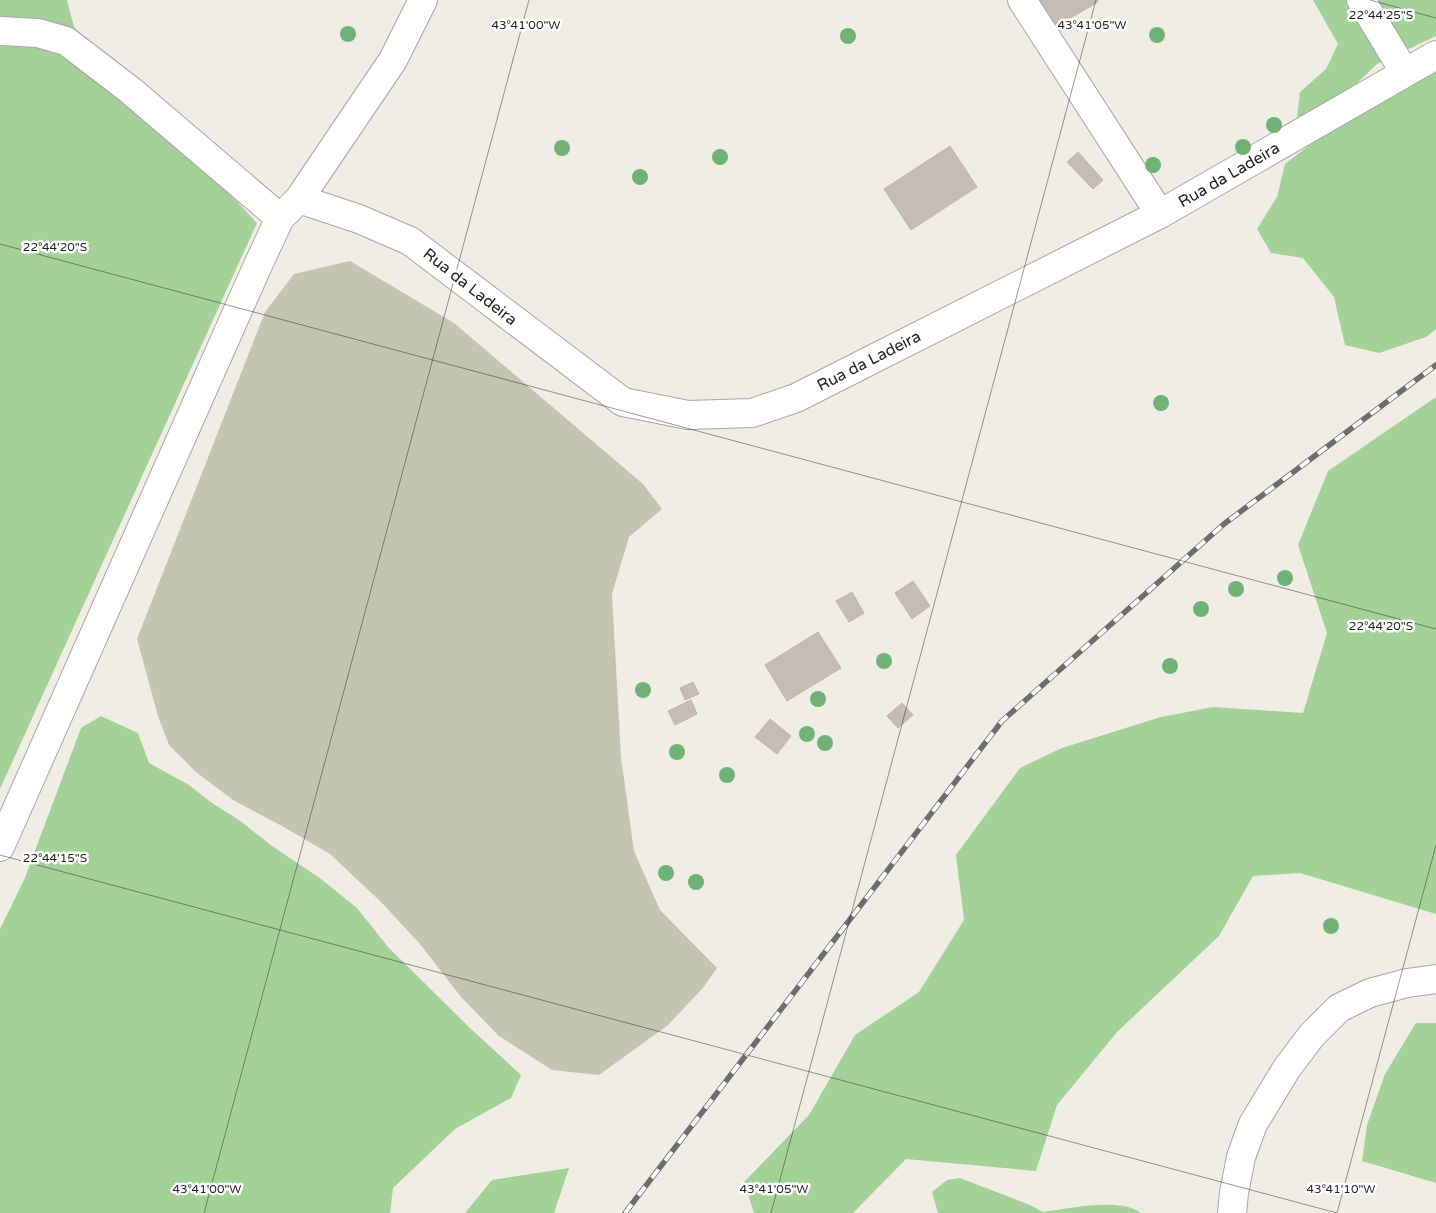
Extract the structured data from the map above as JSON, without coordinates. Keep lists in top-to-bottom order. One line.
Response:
{"streets":{"street":["Rua da Ladeira"]},"coordinates":["22°44'25\"S","43°41'00\"W","43°41'05\"W","22°44'20\"S","22°44'15\"S","43°41'10\"W"]}
